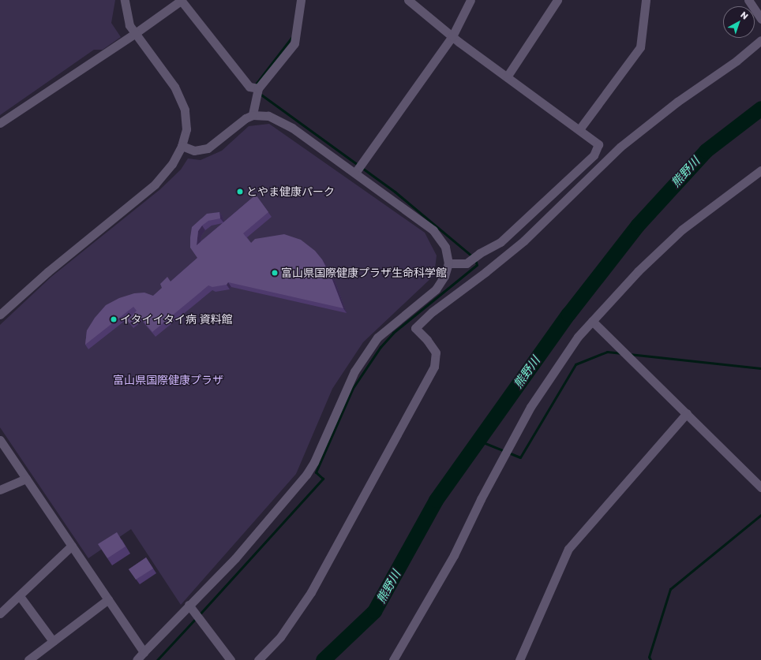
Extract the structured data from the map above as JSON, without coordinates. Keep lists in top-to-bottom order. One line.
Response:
{"water":["熊野川"],"parks":["富山県国際健康プラザ"],"places":["とやま健康パーク","富山県国際健康プラザ生命科学館","イタイイタイ病 資料館"],"north":"top right"}
